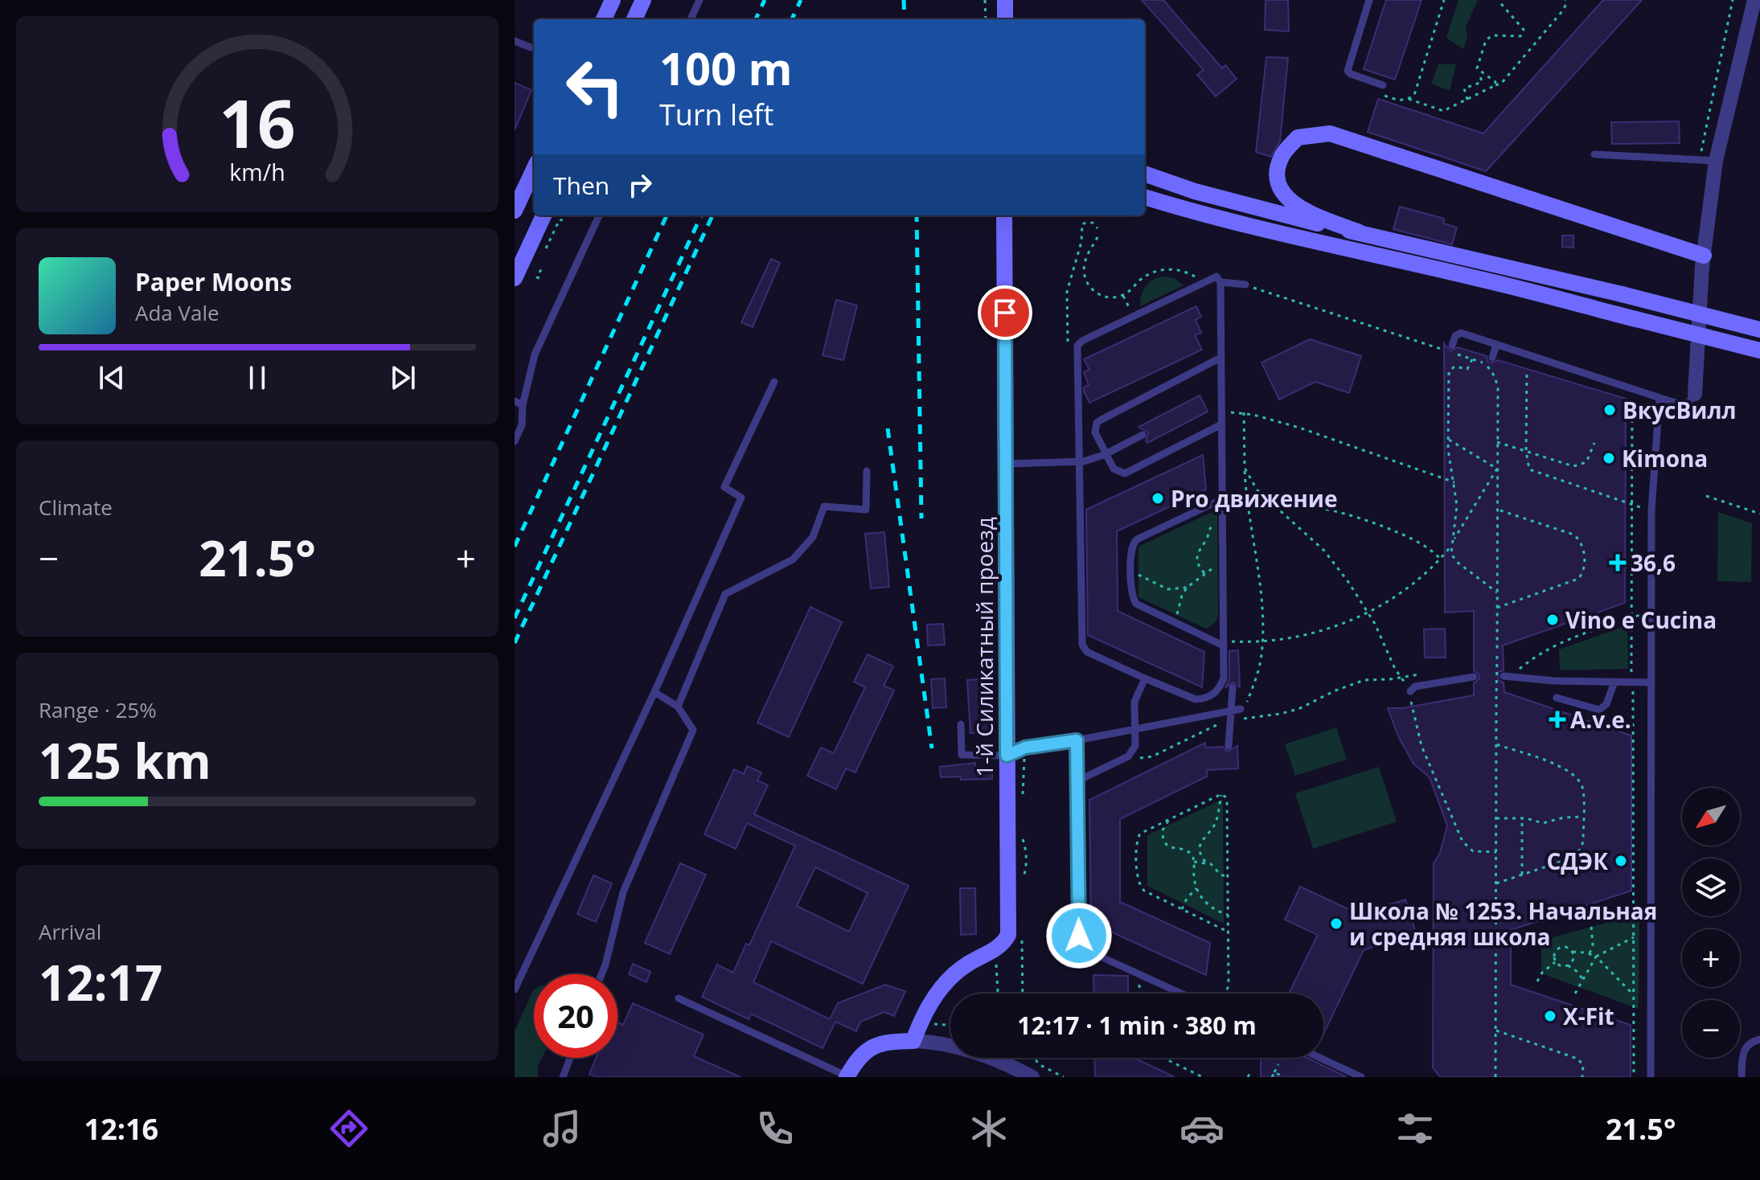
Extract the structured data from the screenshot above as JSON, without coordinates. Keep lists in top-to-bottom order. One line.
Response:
{"streets":{"street":["1-й Силикатный проезд"]},"places":{"other":["ВкусВилл","Kimona","Pro движение","Vino e Cucina","СДЭК","Школа № 1253. Начальная и средняя школа","X-Fit"],"health":["36,6","A.v.e."]},"north":"bottom left","page":{"turn":["100 m","Turn left"],"then":"Then","song":["Paper Moons","Ada Vale"],"tile":["Climate",["Range · 25%","125 km"],["Arrival","12:17"]],"heat":["−","21.5°","+"],"map_buttons":["+","−"],"limit":"20","trip":"12:17 · 1 min · 380 m","tabs":["12:16","21.5°"],"gauge":["16","km/h"]}}
